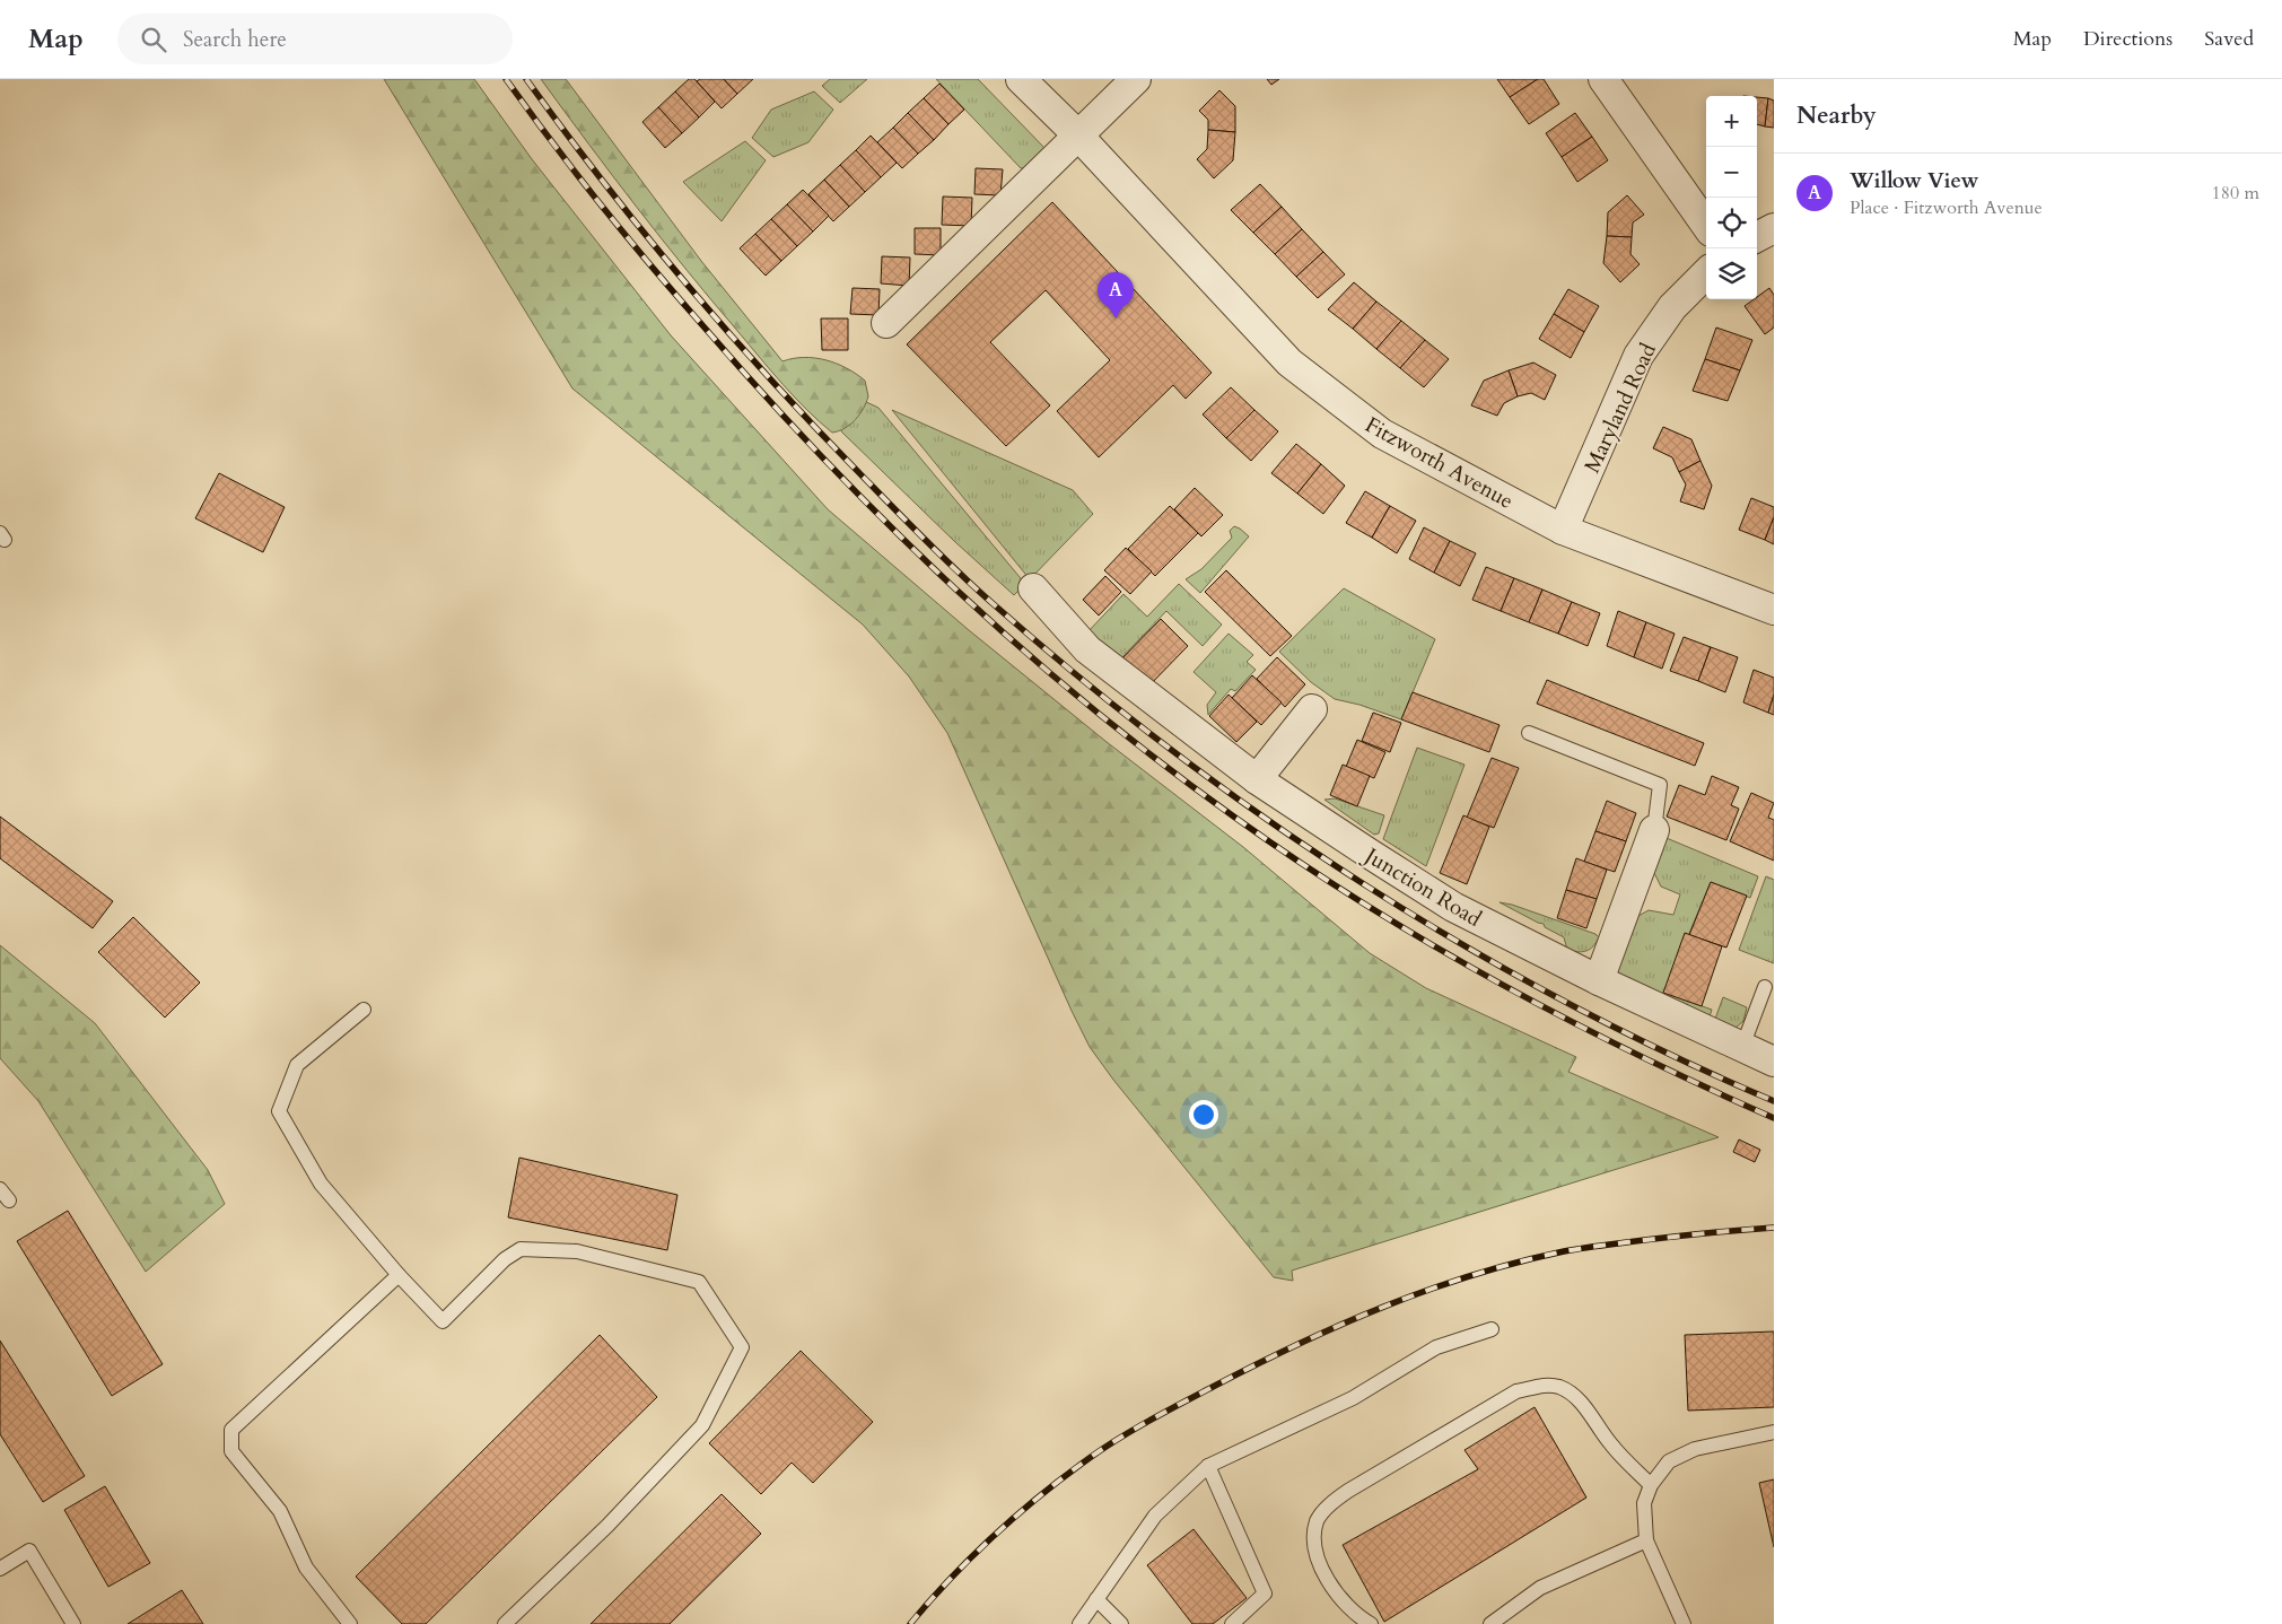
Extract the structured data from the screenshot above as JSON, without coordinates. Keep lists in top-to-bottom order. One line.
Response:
{"streets":{"street":["Maryland Road","Fitzworth Avenue","Junction Road"]},"crossings":[["Maryland Road","Fitzworth Avenue"]],"page":{"header":"Map","search":"Search here","nav":["Map","Directions","Saved"],"heading":"Nearby","map_buttons":["+","−"],"list":[{"mark":"A","name":"Willow View","note":"Place · Fitzworth Avenue","value":"180 m"}],"pins":"A"}}
